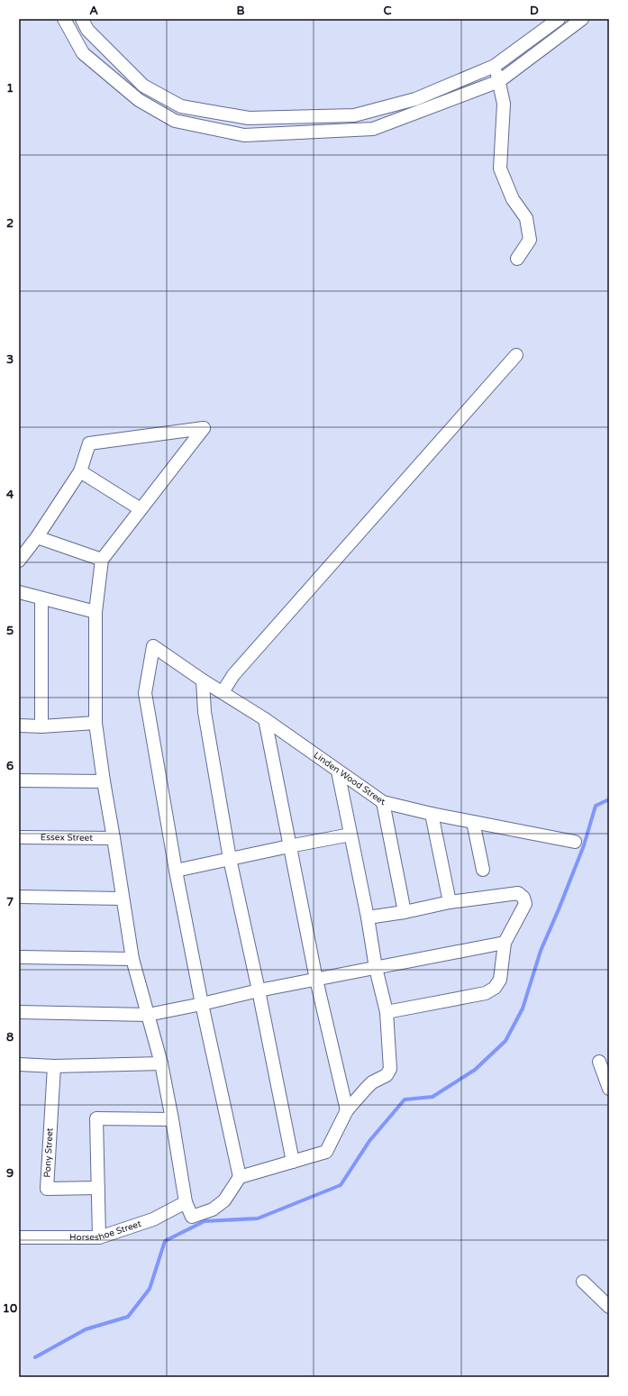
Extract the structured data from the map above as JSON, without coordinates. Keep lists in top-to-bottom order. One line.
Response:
{"streets":{"street":["Linden Wood Street","Essex Street","Pony Street","Horseshoe Street"]},"grid":{"columns":["A","B","C","D"],"rows":["1","2","3","4","5","6","7","8","9","10"]}}
